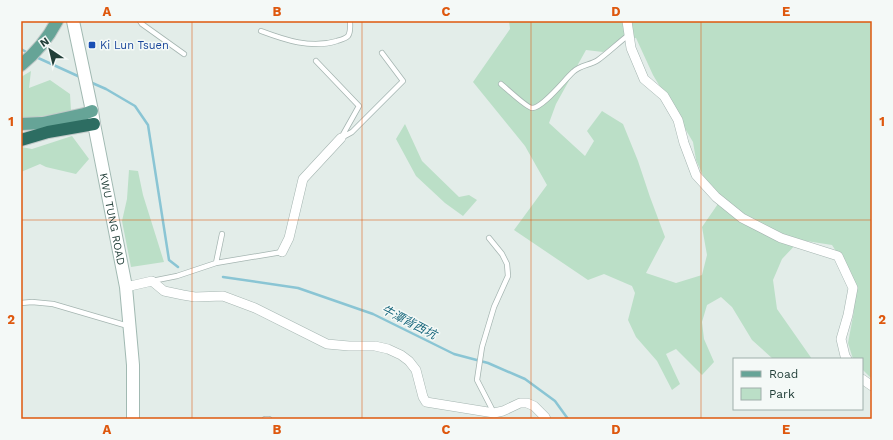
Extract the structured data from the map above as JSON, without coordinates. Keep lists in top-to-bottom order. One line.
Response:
{"streets":{"street":["KWU TUNG ROAD"]},"water":["牛潭背西坑"],"places":{"transit":["Ki Lun Tsuen"]},"legend":["Road","Park"],"north":"top left","grid":{"columns":["A","B","C","D","E"],"rows":["1","2"]}}
